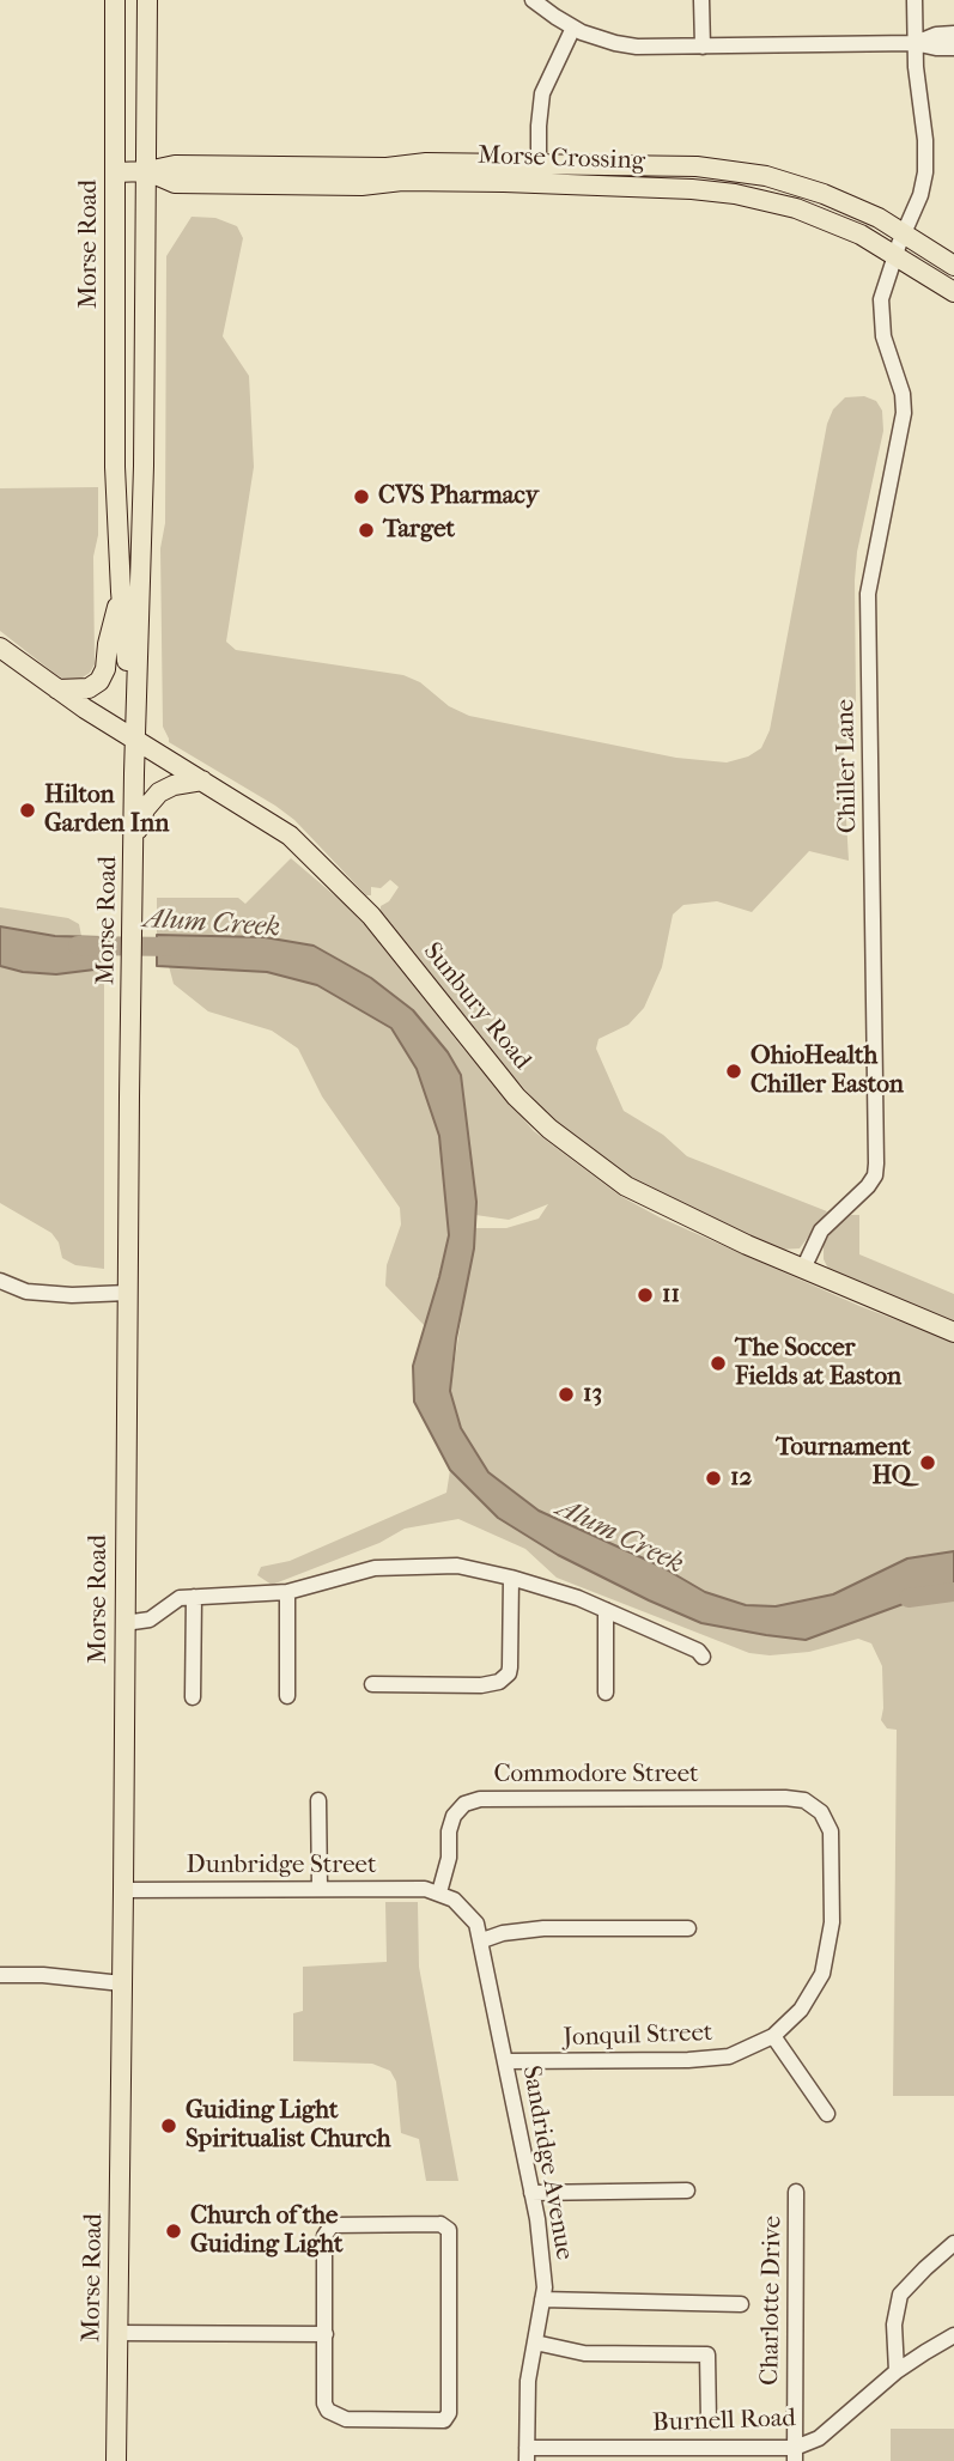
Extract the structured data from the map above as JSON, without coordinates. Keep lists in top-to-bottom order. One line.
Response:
{"streets":{"main road":["Morse Crossing","Morse Road","Sunbury Road"],"street":["Chiller Lane","Commodore Street","Dunbridge Street","Jonquil Street","Sandridge Avenue","Charlotte Drive","Burnell Road"]},"crossings":[["Morse Crossing","Morse Road"],["Morse Crossing","Chiller Lane"],["Morse Road","Sunbury Road"],["Morse Road","Dunbridge Street"],["Chiller Lane","Sunbury Road"],["Commodore Street","Dunbridge Street"],["Commodore Street","Jonquil Street"],["Commodore Street","Sandridge Avenue"],["Dunbridge Street","Sandridge Avenue"],["Jonquil Street","Sandridge Avenue"],["Sandridge Avenue","Burnell Road"],["Charlotte Drive","Burnell Road"]],"water":["Alum Creek"],"places":["CVS Pharmacy","Target","Hilton Garden Inn","OhioHealth Chiller Easton","11","The Soccer Fields at Easton","13","Tournament HQ","12","Guiding Light Spiritualist Church","Church of the Guiding Light"]}
